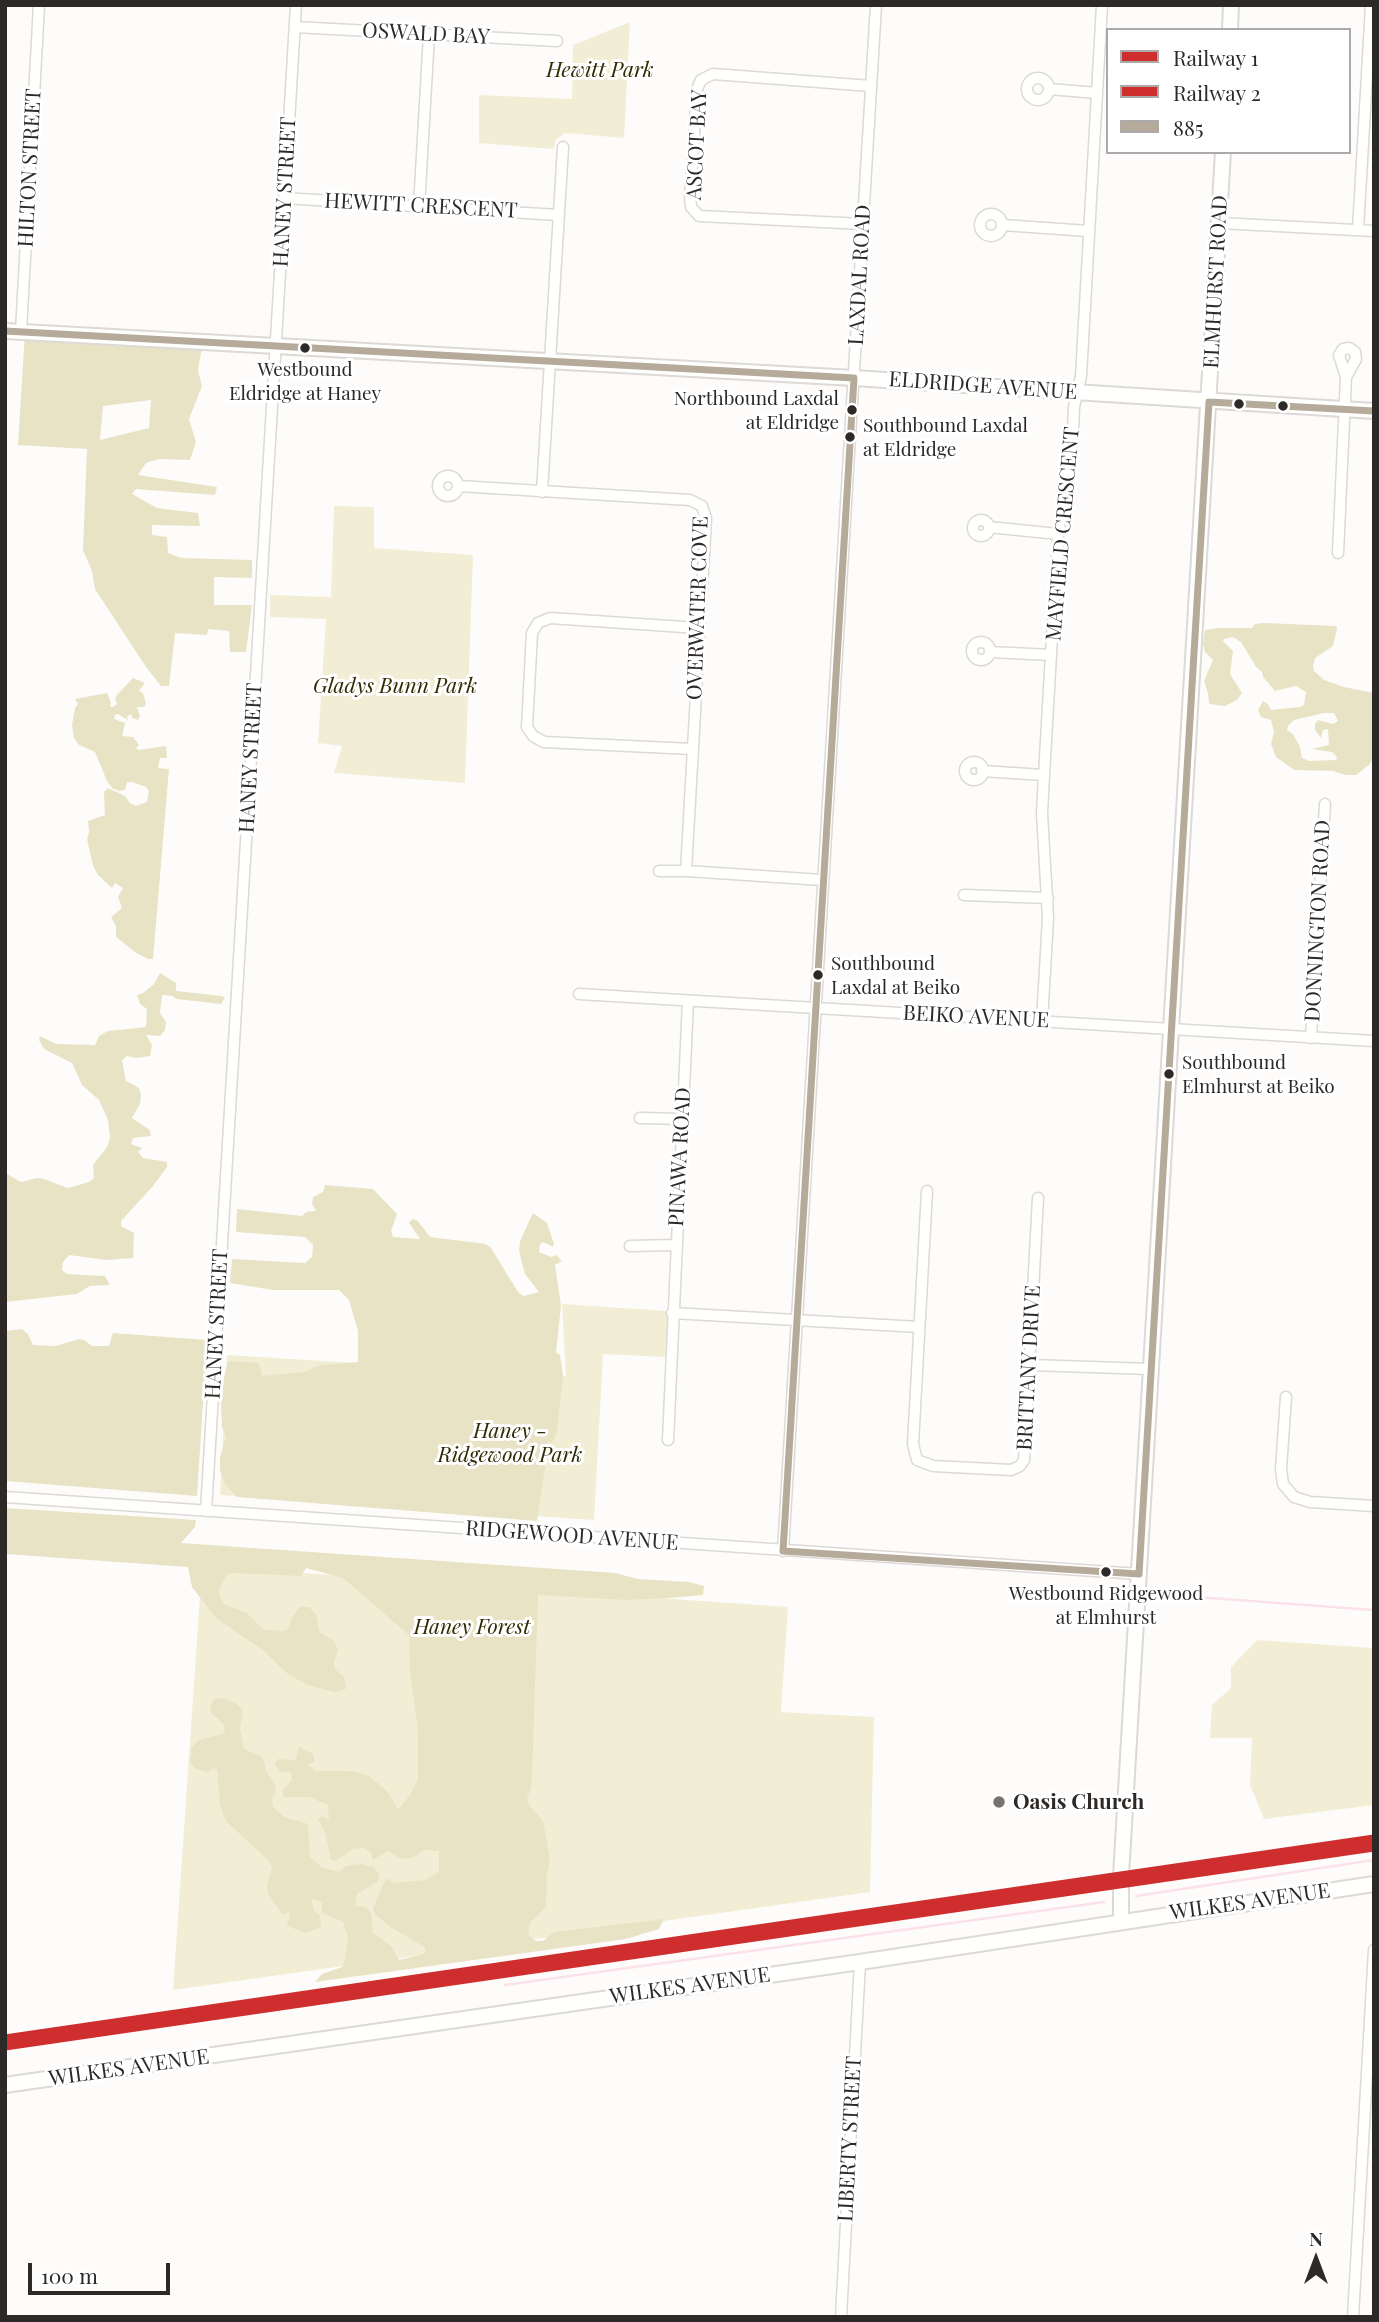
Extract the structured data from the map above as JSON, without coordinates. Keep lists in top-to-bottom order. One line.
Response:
{"streets":{"street":["OSWALD BAY","ASCOT BAY","HILTON STREET","HANEY STREET","HEWITT CRESCENT","LAXDAL ROAD","ELMHURST ROAD","ELDRIDGE AVENUE","MAYFIELD CRESCENT","OVERWATER COVE","DONNINGTON ROAD","BEIKO AVENUE","PINAWA ROAD","BRITTANY DRIVE","RIDGEWOOD AVENUE","WILKES AVENUE","LIBERTY STREET"]},"crossings":[["OSWALD BAY","HANEY STREET"],["ASCOT BAY","LAXDAL ROAD"],["HILTON STREET","ELDRIDGE AVENUE"],["HANEY STREET","HEWITT CRESCENT"],["HANEY STREET","ELDRIDGE AVENUE"],["HANEY STREET","RIDGEWOOD AVENUE"],["LAXDAL ROAD","ELDRIDGE AVENUE"],["LAXDAL ROAD","BEIKO AVENUE"],["LAXDAL ROAD","RIDGEWOOD AVENUE"],["ELMHURST ROAD","ELDRIDGE AVENUE"],["ELMHURST ROAD","BEIKO AVENUE"],["ELMHURST ROAD","RIDGEWOOD AVENUE"],["ELMHURST ROAD","WILKES AVENUE"],["ELDRIDGE AVENUE","MAYFIELD CRESCENT"],["MAYFIELD CRESCENT","BEIKO AVENUE"],["DONNINGTON ROAD","BEIKO AVENUE"],["BEIKO AVENUE","PINAWA ROAD"],["WILKES AVENUE","LIBERTY STREET"]],"parks":["Hewitt Park","Gladys Bunn Park","Haney - Ridgewood Park","Haney Forest"],"places":["Westbound Eldridge at Haney","Northbound Laxdal at Eldridge","Southbound Laxdal at Eldridge","Southbound Laxdal at Beiko","Southbound Elmhurst at Beiko","Westbound Ridgewood at Elmhurst","Oasis Church"],"lines":["transit line 885","rail line 1","rail line 2"],"legend":["Railway 1","Railway 2","885"],"scale_bar":"100 m","north":"top"}
